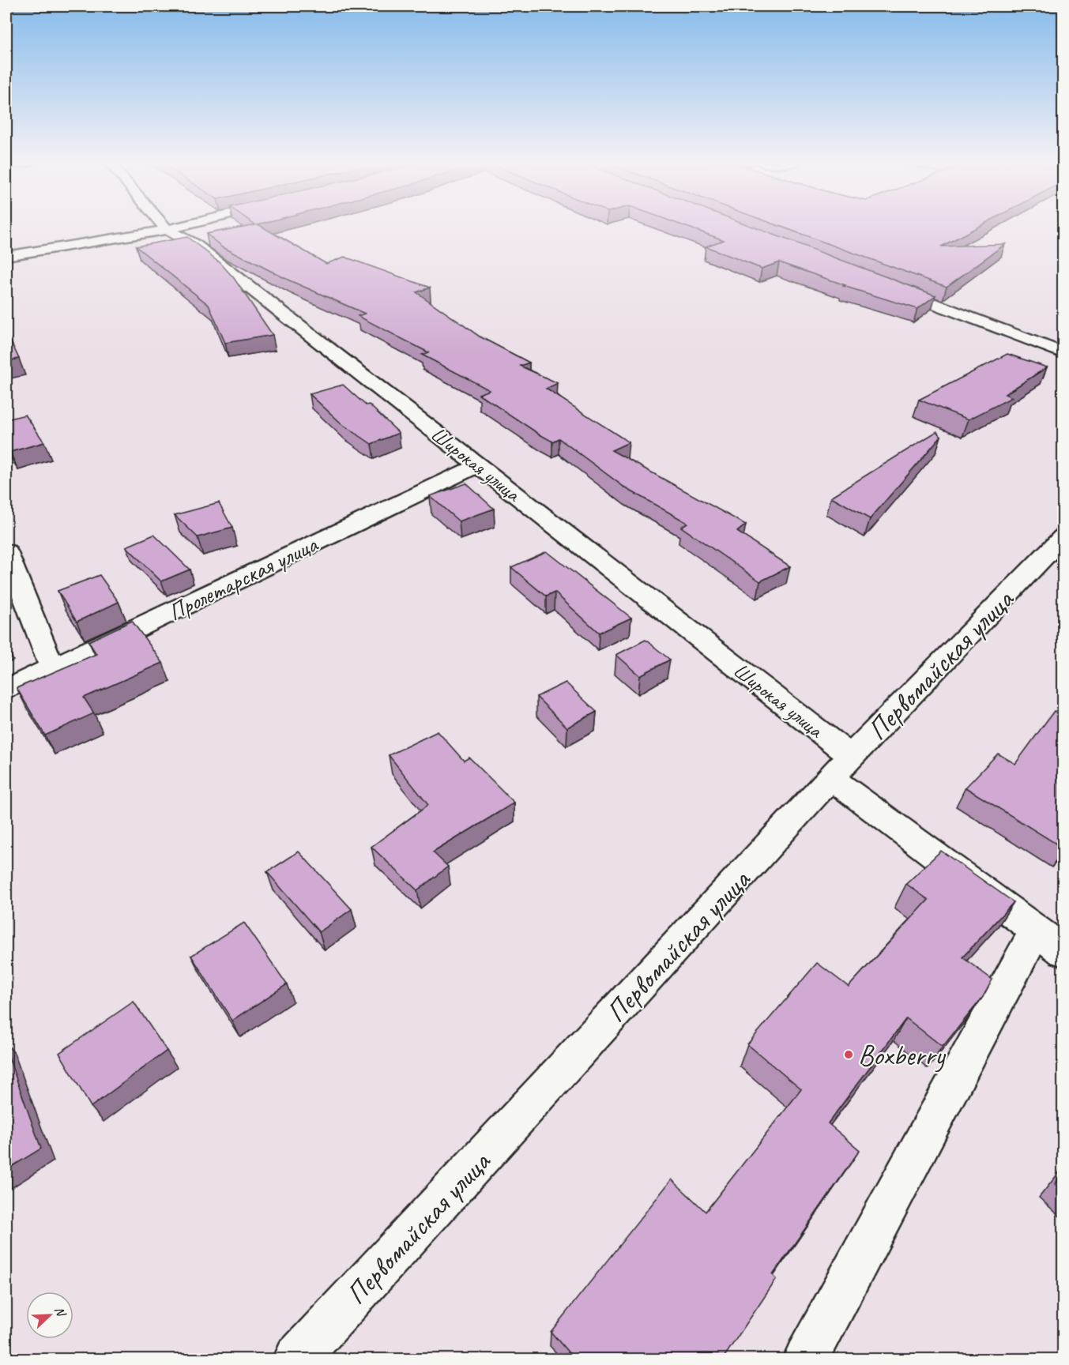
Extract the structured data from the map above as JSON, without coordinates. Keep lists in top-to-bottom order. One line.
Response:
{"streets":{"street":["Широкая улица","Пролетарская улица","Первомайская улица"]},"crossings":[["Широкая улица","Пролетарская улица"],["Широкая улица","Первомайская улица"]],"places":["Boxberry"],"north":"top right"}
